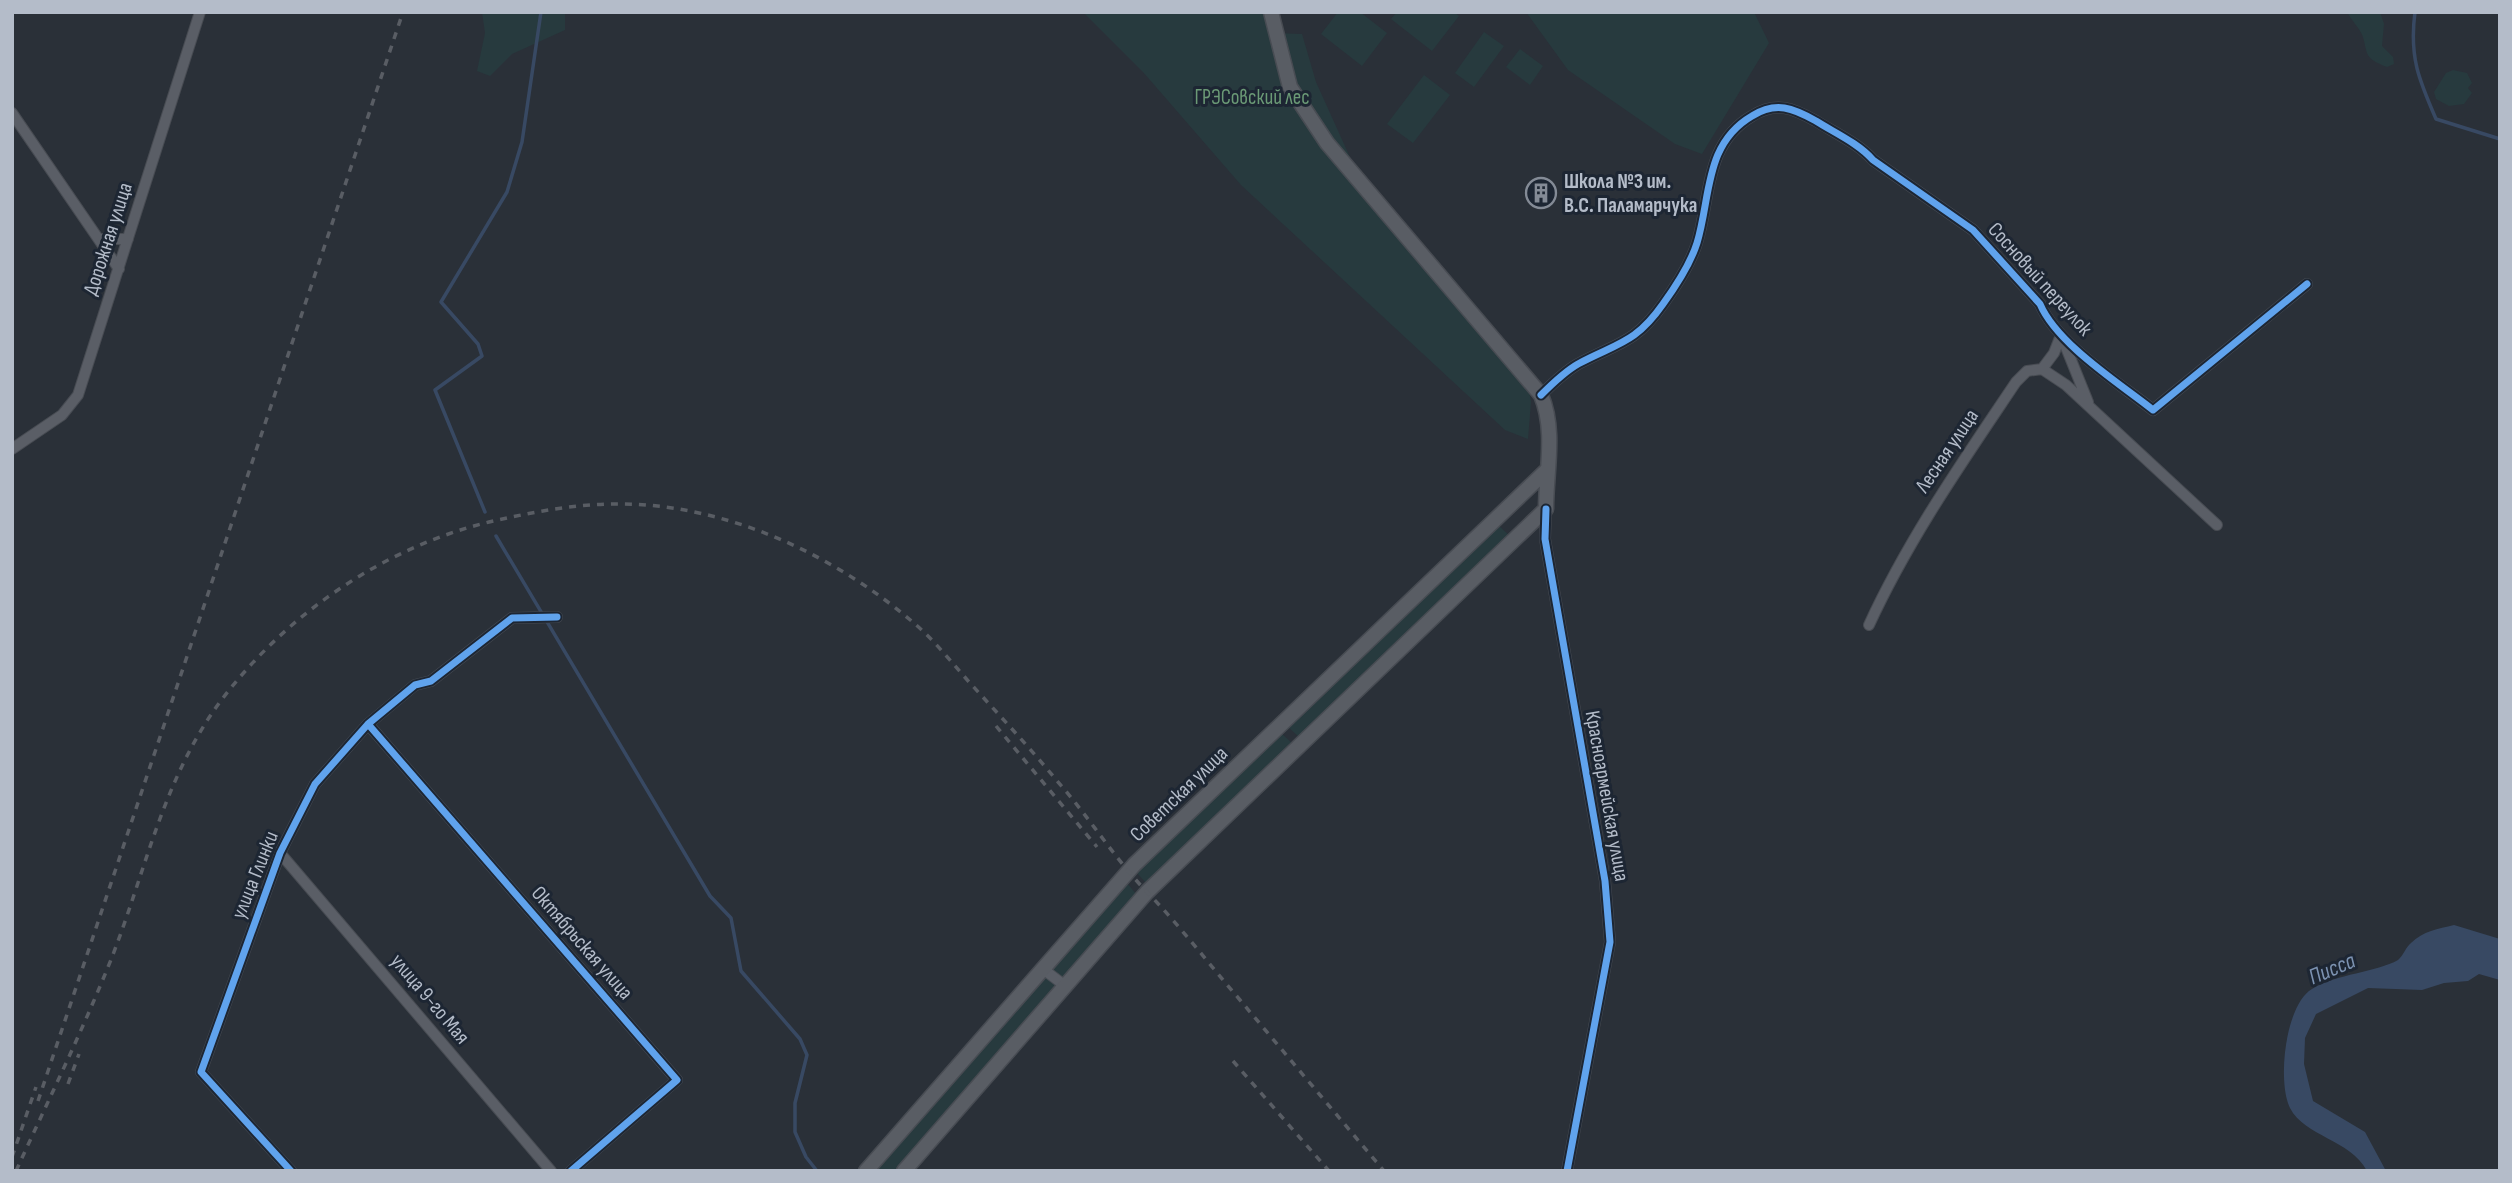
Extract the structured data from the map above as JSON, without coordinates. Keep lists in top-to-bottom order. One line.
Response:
{"streets":{"main road":["Советская улица","Красноармейская улица"],"street":["Дорожная улица","Сосновый переулок","Лесная улица","улица Глинки","Октябрьская улица","улица 9-го Мая"]},"crossings":[["Сосновый переулок","Красноармейская улица"],["Советская улица","Красноармейская улица"],["улица Глинки","Октябрьская улица"],["улица Глинки","улица 9-го Мая"]],"water":["Писса"],"parks":["ГРЭСовский лес"],"places":{"building":["Школа №3 им. В.С. Паламарчука"]}}
